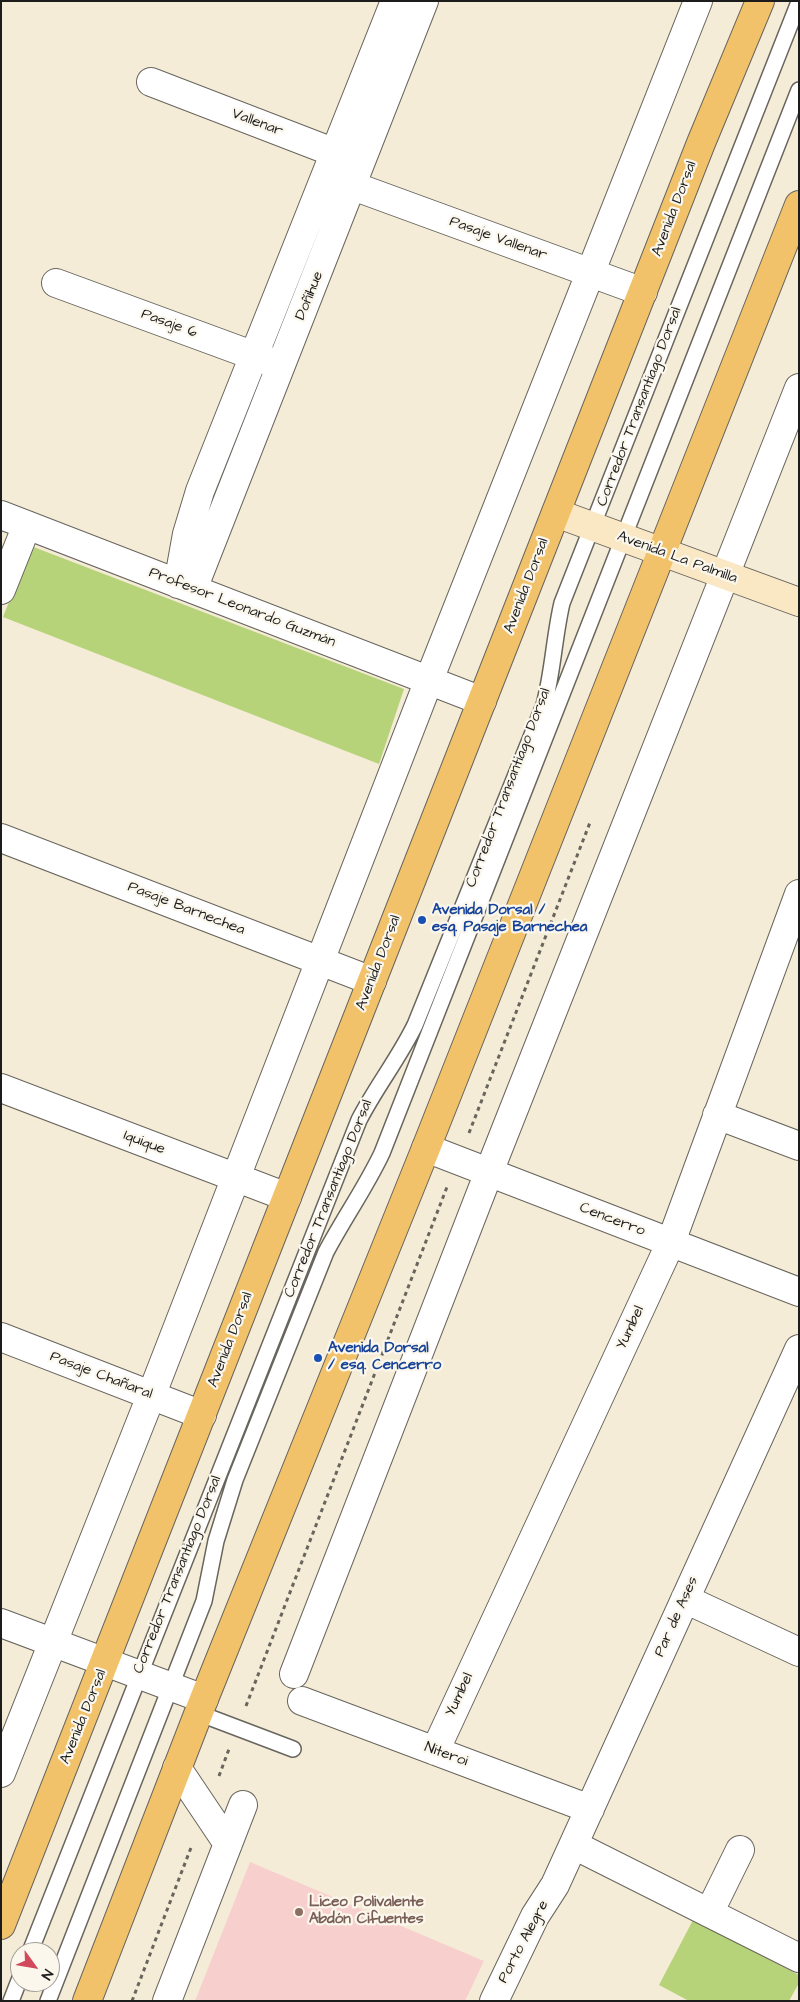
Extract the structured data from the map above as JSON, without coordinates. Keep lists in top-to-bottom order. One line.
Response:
{"streets":{"main road":["Avenida Dorsal"],"street":["Vallenar","Pasaje Vallenar","Doñihue","Pasaje 6","Avenida La Palmilla","Profesor Leonardo Guzmán","Pasaje Barnechea","Iquique","Cencerro","Yumbel","Pasaje Chañaral","Par de Ases","Niteroi","Porto Alegre"],"lane":["Corredor Transantiago Dorsal"]},"crossings":[["Vallenar","Pasaje Vallenar"],["Vallenar","Doñihue"],["Avenida Dorsal","Pasaje Vallenar"],["Avenida Dorsal","Avenida La Palmilla"],["Avenida Dorsal","Profesor Leonardo Guzmán"],["Avenida Dorsal","Pasaje Barnechea"],["Avenida Dorsal","Iquique"],["Avenida Dorsal","Pasaje Chañaral"],["Pasaje Vallenar","Doñihue"],["Doñihue","Pasaje 6"],["Doñihue","Profesor Leonardo Guzmán"],["Corredor Transantiago Dorsal","Avenida La Palmilla"],["Cencerro","Yumbel"],["Yumbel","Niteroi"],["Par de Ases","Niteroi"],["Par de Ases","Porto Alegre"]],"places":["Avenida Dorsal / esq. Pasaje Barnechea","Avenida Dorsal / esq. Cencerro","Liceo Polivalente Abdón Cifuentes"],"north":"bottom right"}
